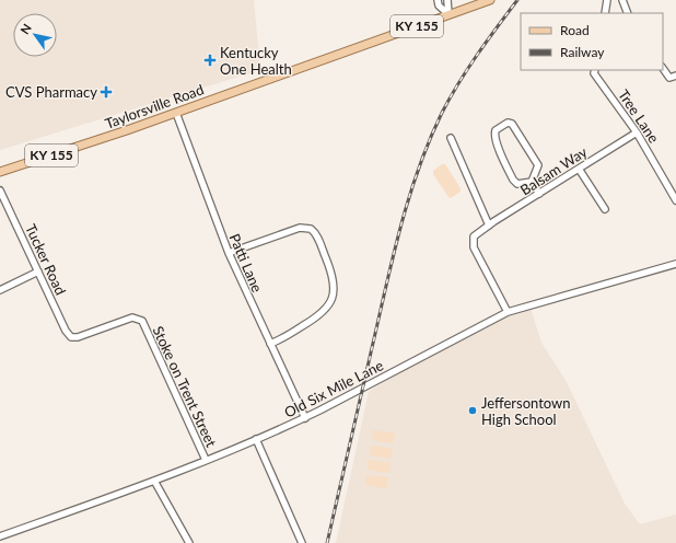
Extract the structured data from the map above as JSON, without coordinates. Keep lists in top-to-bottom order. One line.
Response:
{"streets":{"main road":["KY 155","Taylorsville Road"],"street":["Tree Lane","Balsam Way","Tucker Road","Patti Lane","Stoke on Trent Street","Old Six Mile Lane"]},"crossings":[["Taylorsville Road","Patti Lane"],["Tree Lane","Balsam Way"],["Tucker Road","Stoke on Trent Street"],["Patti Lane","Old Six Mile Lane"],["Stoke on Trent Street","Old Six Mile Lane"]],"places":{"health":["Kentucky One Health","CVS Pharmacy"],"other":["Jeffersontown High School"]},"legend":["Road","Railway"],"north":"top left"}
